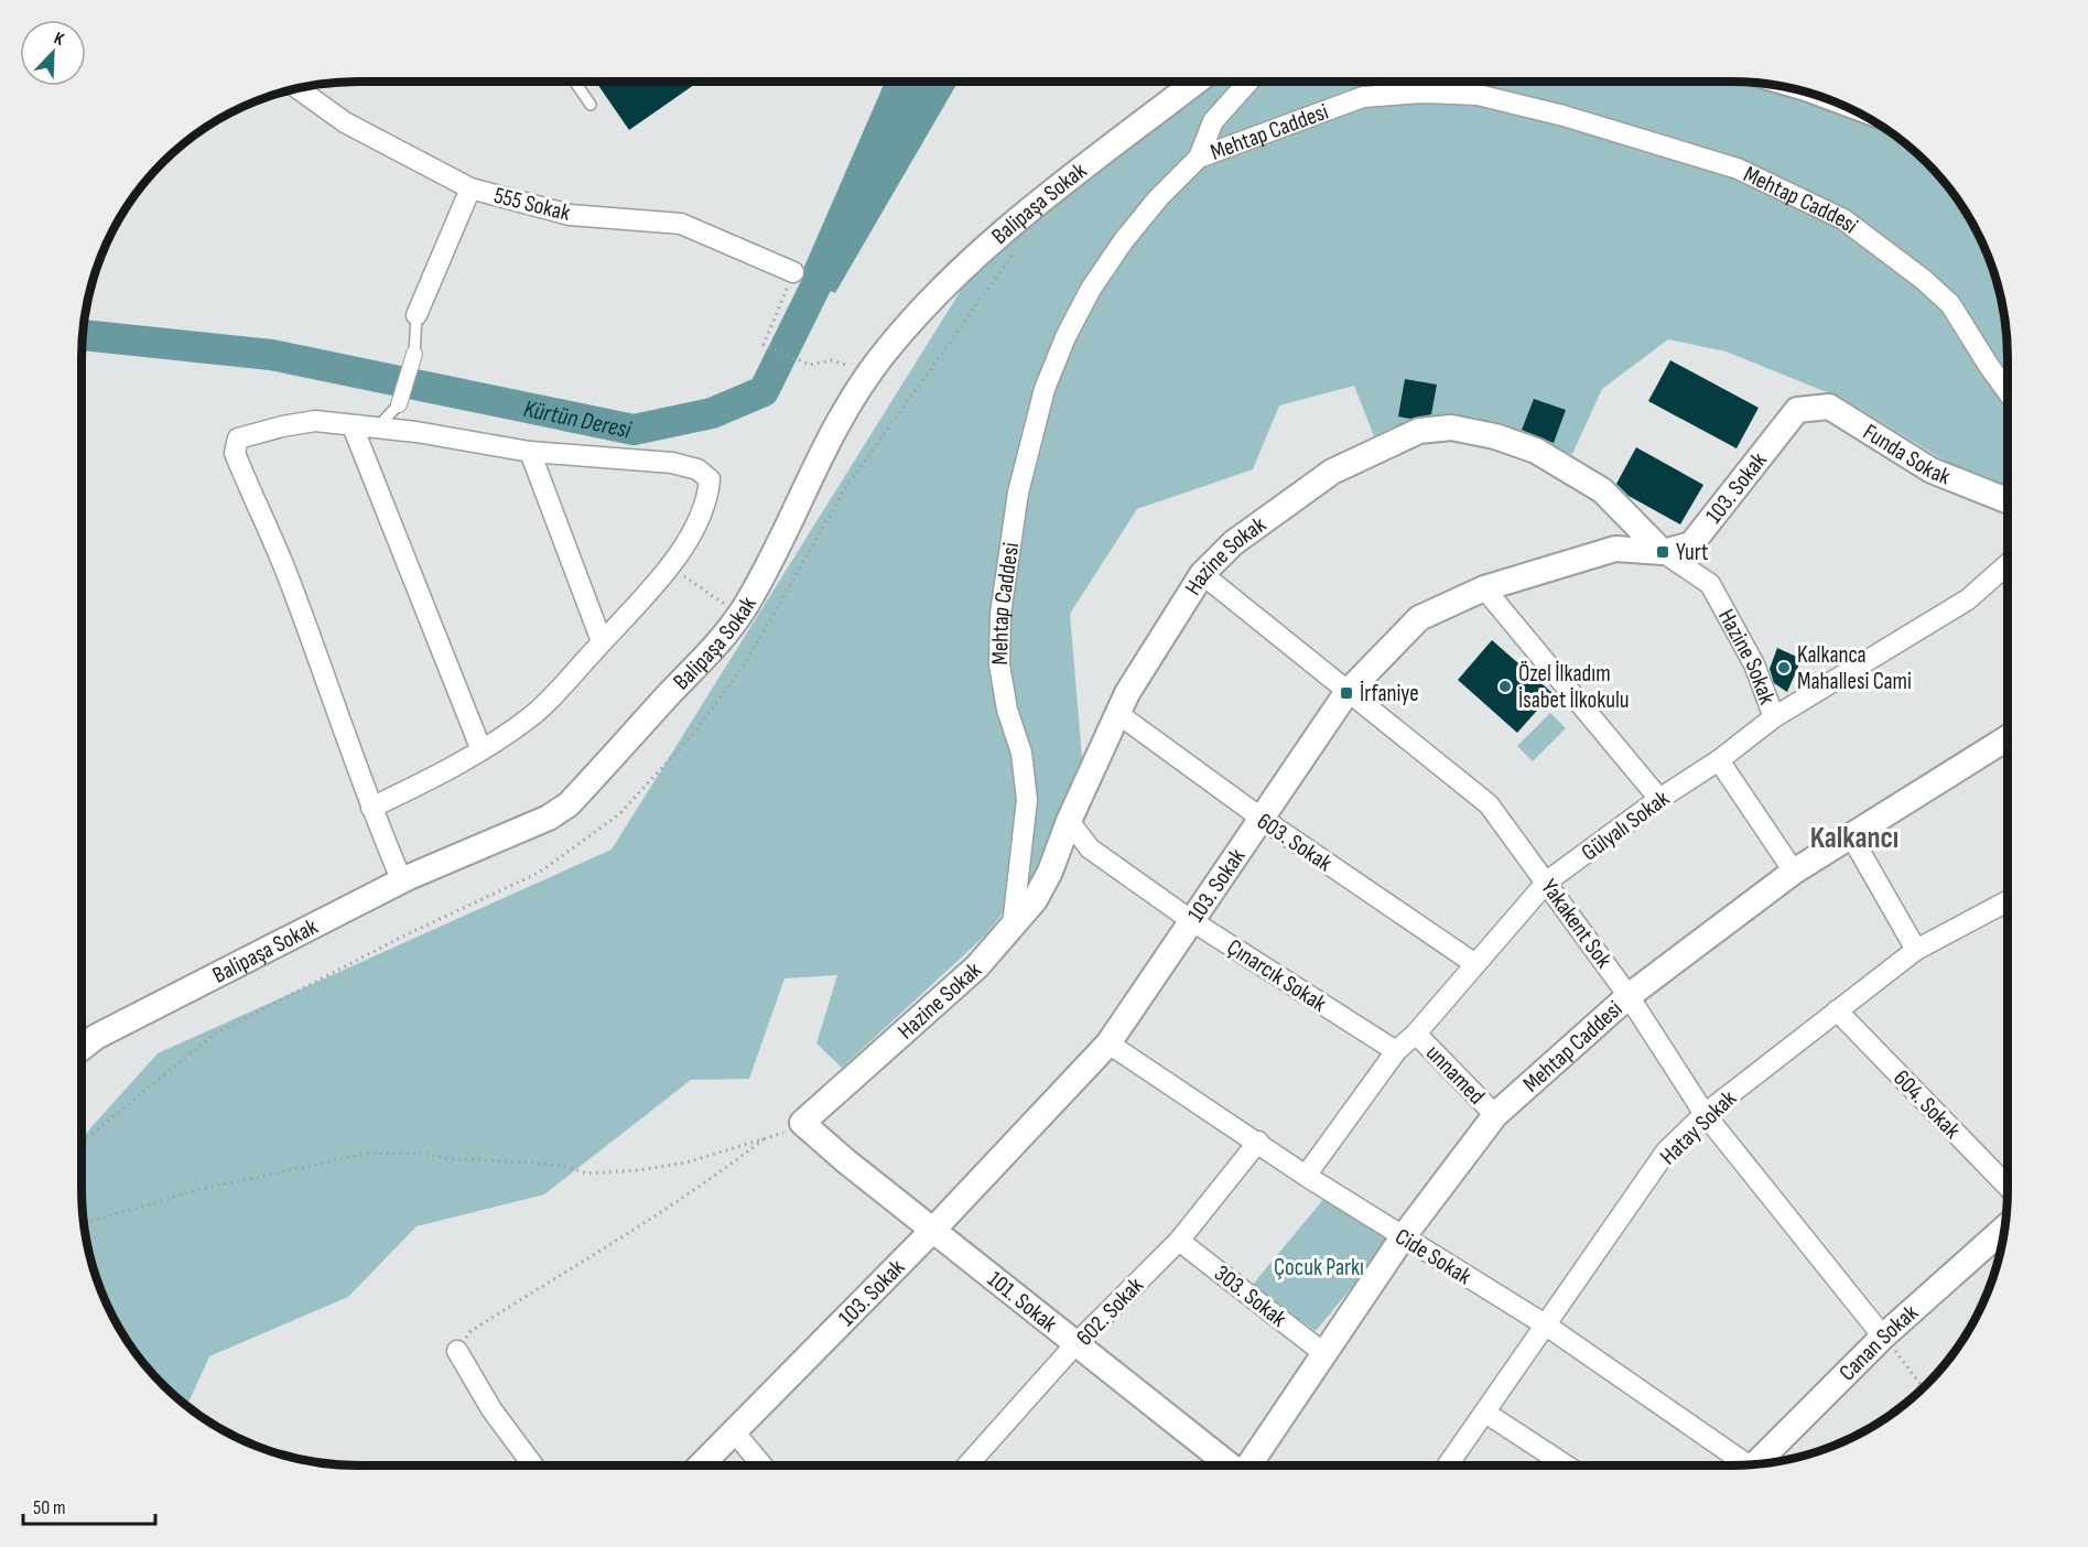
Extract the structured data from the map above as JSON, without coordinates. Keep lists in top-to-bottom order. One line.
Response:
{"streets":{"street":["Mehtap Caddesi","555 Sokak","Balipaşa Sokak","Funda Sokak","103. Sokak","Hazine Sokak","Gülyalı Sokak","603. Sokak","Yakakent Sok","Çınarcık Sokak","unnamed","604. Sokak","Hatay Sokak","Cide Sokak","303. Sokak","101. Sokak","602. Sokak","Canan Sokak"]},"crossings":[["Mehtap Caddesi","Hazine Sokak"],["Mehtap Caddesi","Yakakent Sok"],["Mehtap Caddesi","unnamed"],["Mehtap Caddesi","Cide Sokak"],["Mehtap Caddesi","303. Sokak"],["Funda Sokak","103. Sokak"],["103. Sokak","Hazine Sokak"],["103. Sokak","603. Sokak"],["103. Sokak","Yakakent Sok"],["103. Sokak","Çınarcık Sokak"],["103. Sokak","Cide Sokak"],["103. Sokak","101. Sokak"],["Hazine Sokak","Gülyalı Sokak"],["Hazine Sokak","603. Sokak"],["Hazine Sokak","Yakakent Sok"],["Hazine Sokak","Çınarcık Sokak"],["Hazine Sokak","101. Sokak"],["Gülyalı Sokak","603. Sokak"],["Gülyalı Sokak","Yakakent Sok"],["Gülyalı Sokak","Çınarcık Sokak"],["Gülyalı Sokak","unnamed"],["Gülyalı Sokak","Cide Sokak"],["Yakakent Sok","Hatay Sokak"],["Yakakent Sok","Canan Sokak"],["604. Sokak","Hatay Sokak"],["Hatay Sokak","Cide Sokak"],["Cide Sokak","602. Sokak"],["303. Sokak","602. Sokak"],["101. Sokak","602. Sokak"]],"districts":["Kalkancı"],"water":["Kürtün Deresi"],"parks":["Çocuk Parkı"],"places":{"transit":["Yurt","İrfaniye"],"other":["Kalkanca Mahallesi Cami","Özel İlkadım İsabet İlkokulu"]},"scale_bar":"50 m","north":"top right"}
